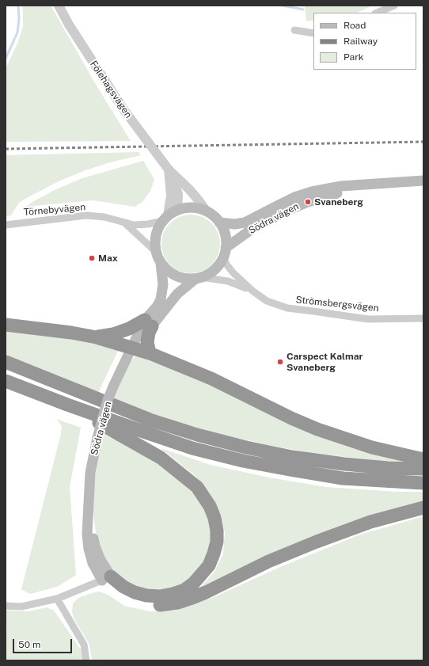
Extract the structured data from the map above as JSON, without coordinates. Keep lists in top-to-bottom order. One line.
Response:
{"streets":{"main road":["Södra vägen"],"street":["Fölehagsvägen","Törnebyvägen","Strömsbergsvägen"]},"crossings":[["Fölehagsvägen","Törnebyvägen"],["Fölehagsvägen","Södra vägen"],["Fölehagsvägen","Strömsbergsvägen"],["Törnebyvägen","Södra vägen"],["Törnebyvägen","Strömsbergsvägen"],["Södra vägen","Strömsbergsvägen"]],"places":["Svaneberg","Max","Carspect Kalmar Svaneberg"],"legend":["Road","Railway","Park"],"scale_bar":"50 m"}
